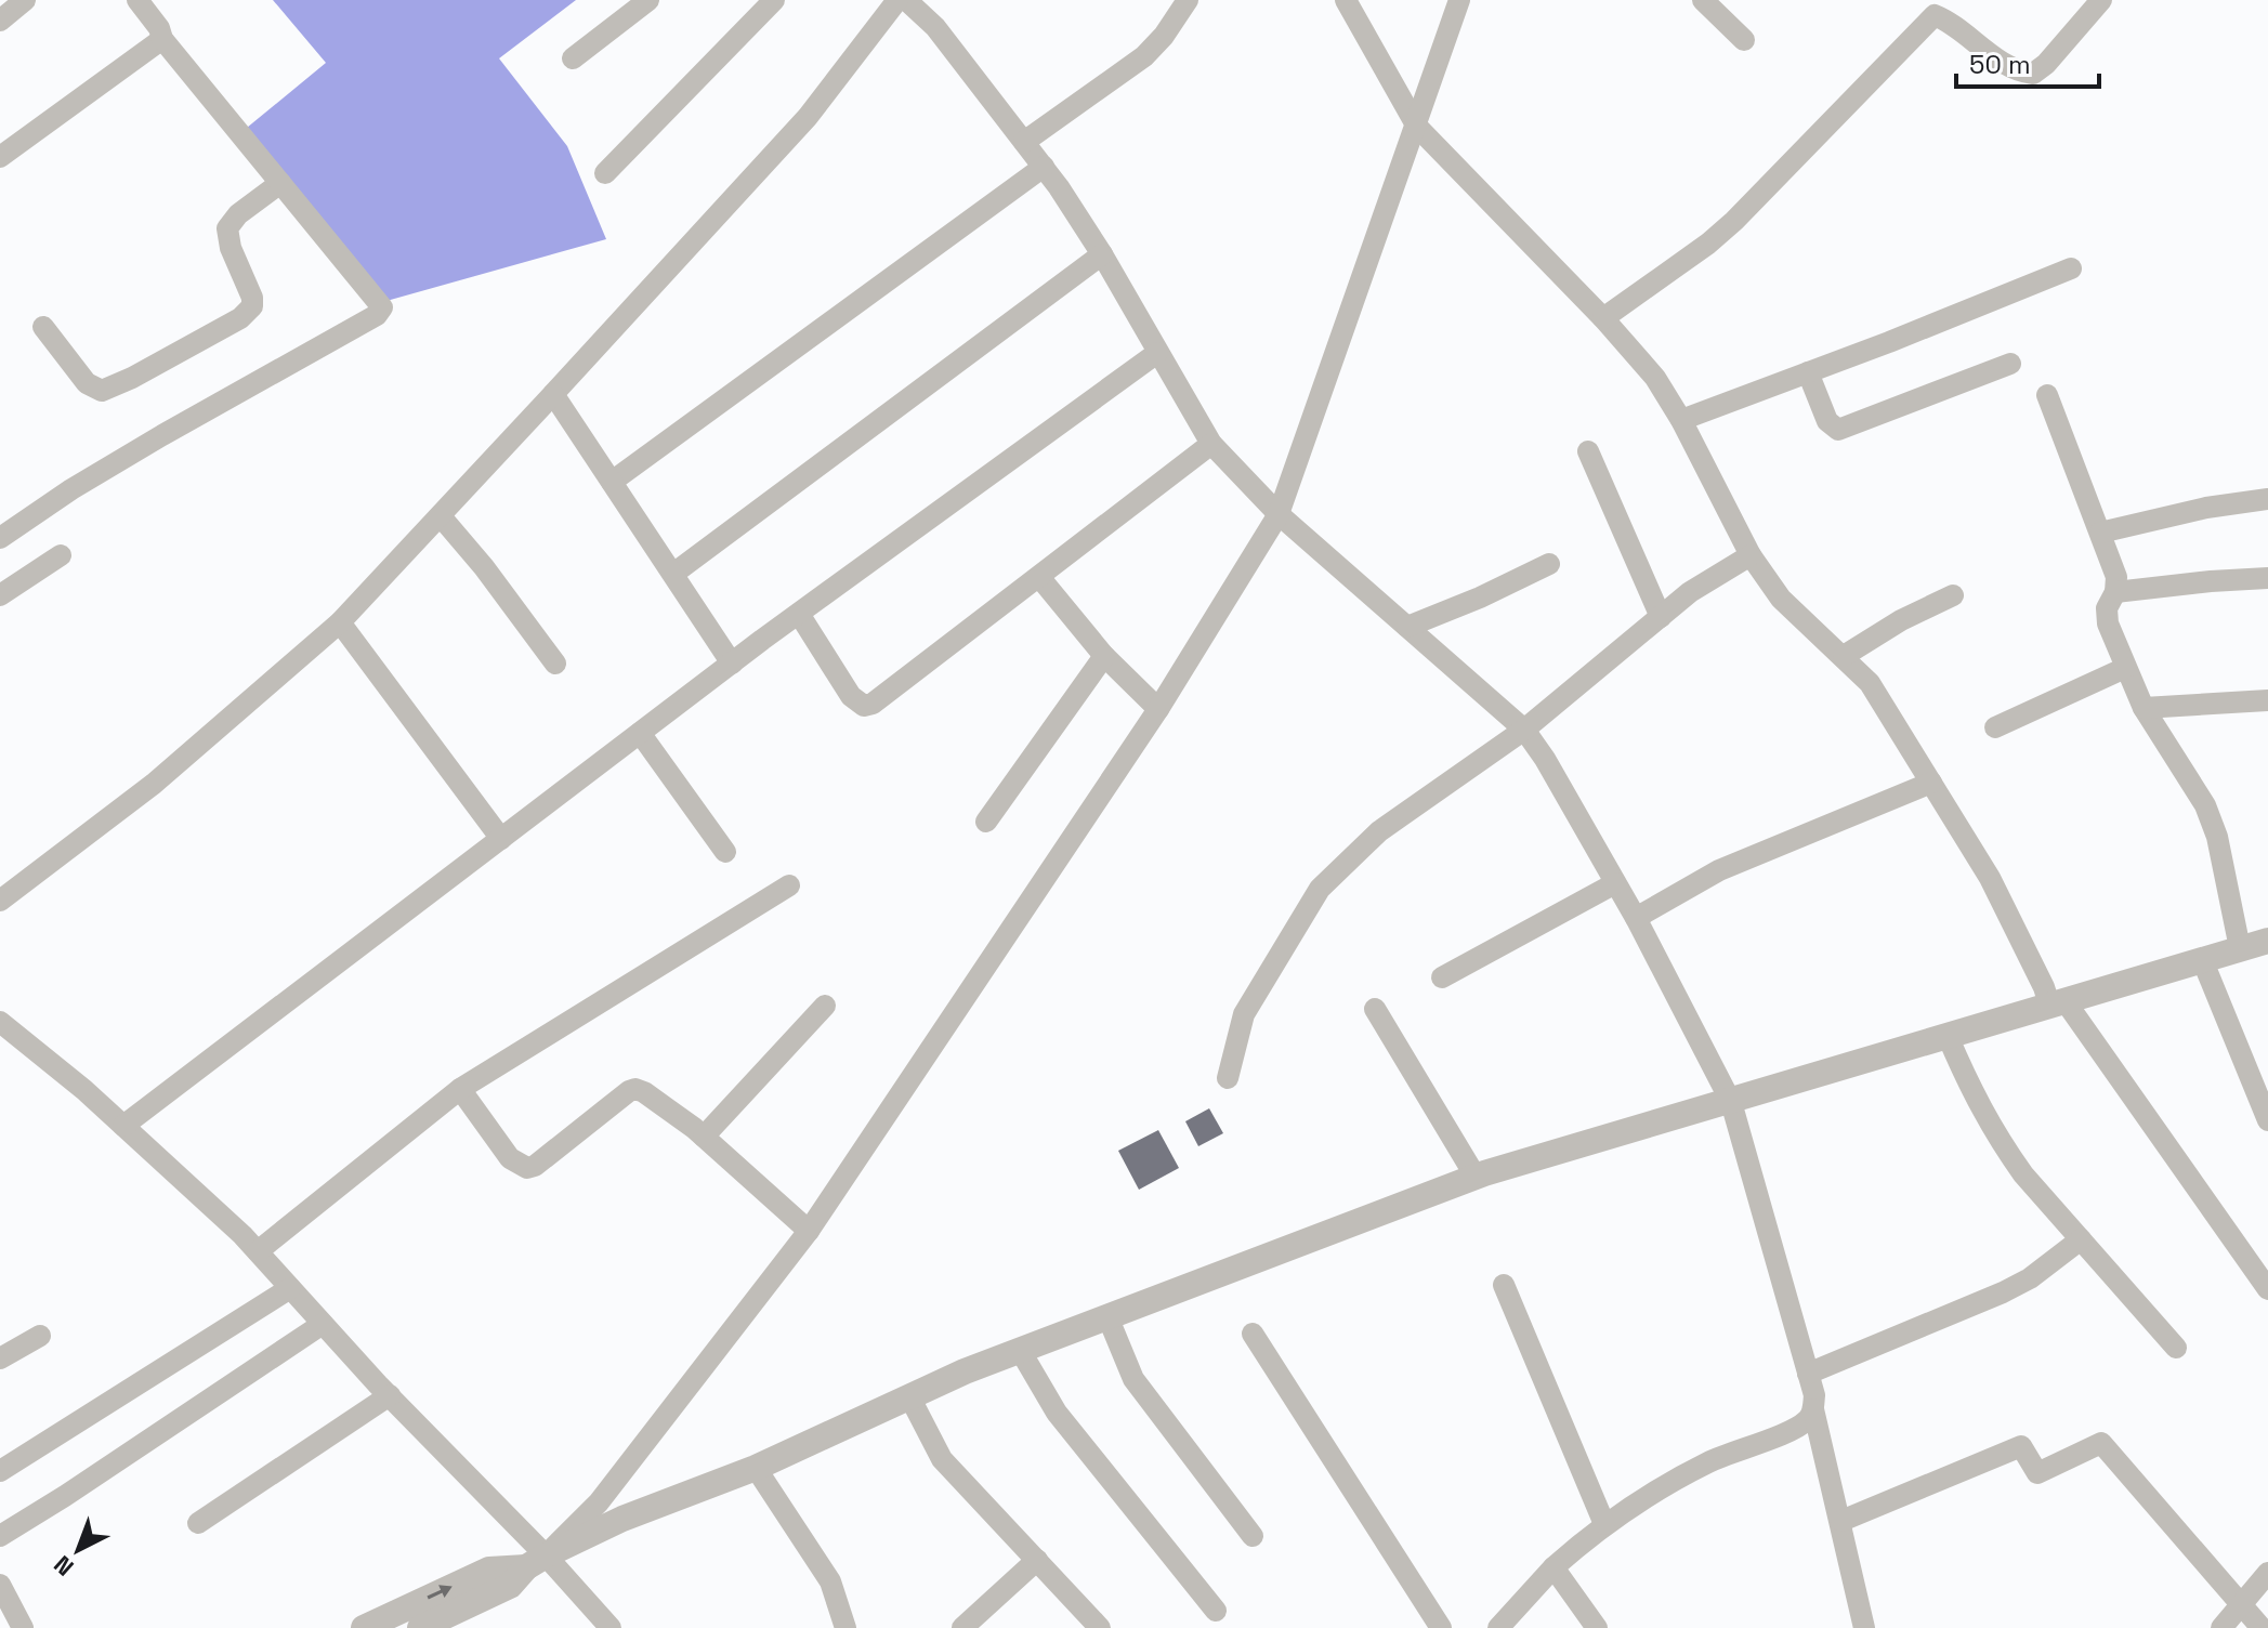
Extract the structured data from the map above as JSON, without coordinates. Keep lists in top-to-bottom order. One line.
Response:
{"scale_bar":"50 m","north":"bottom left"}
